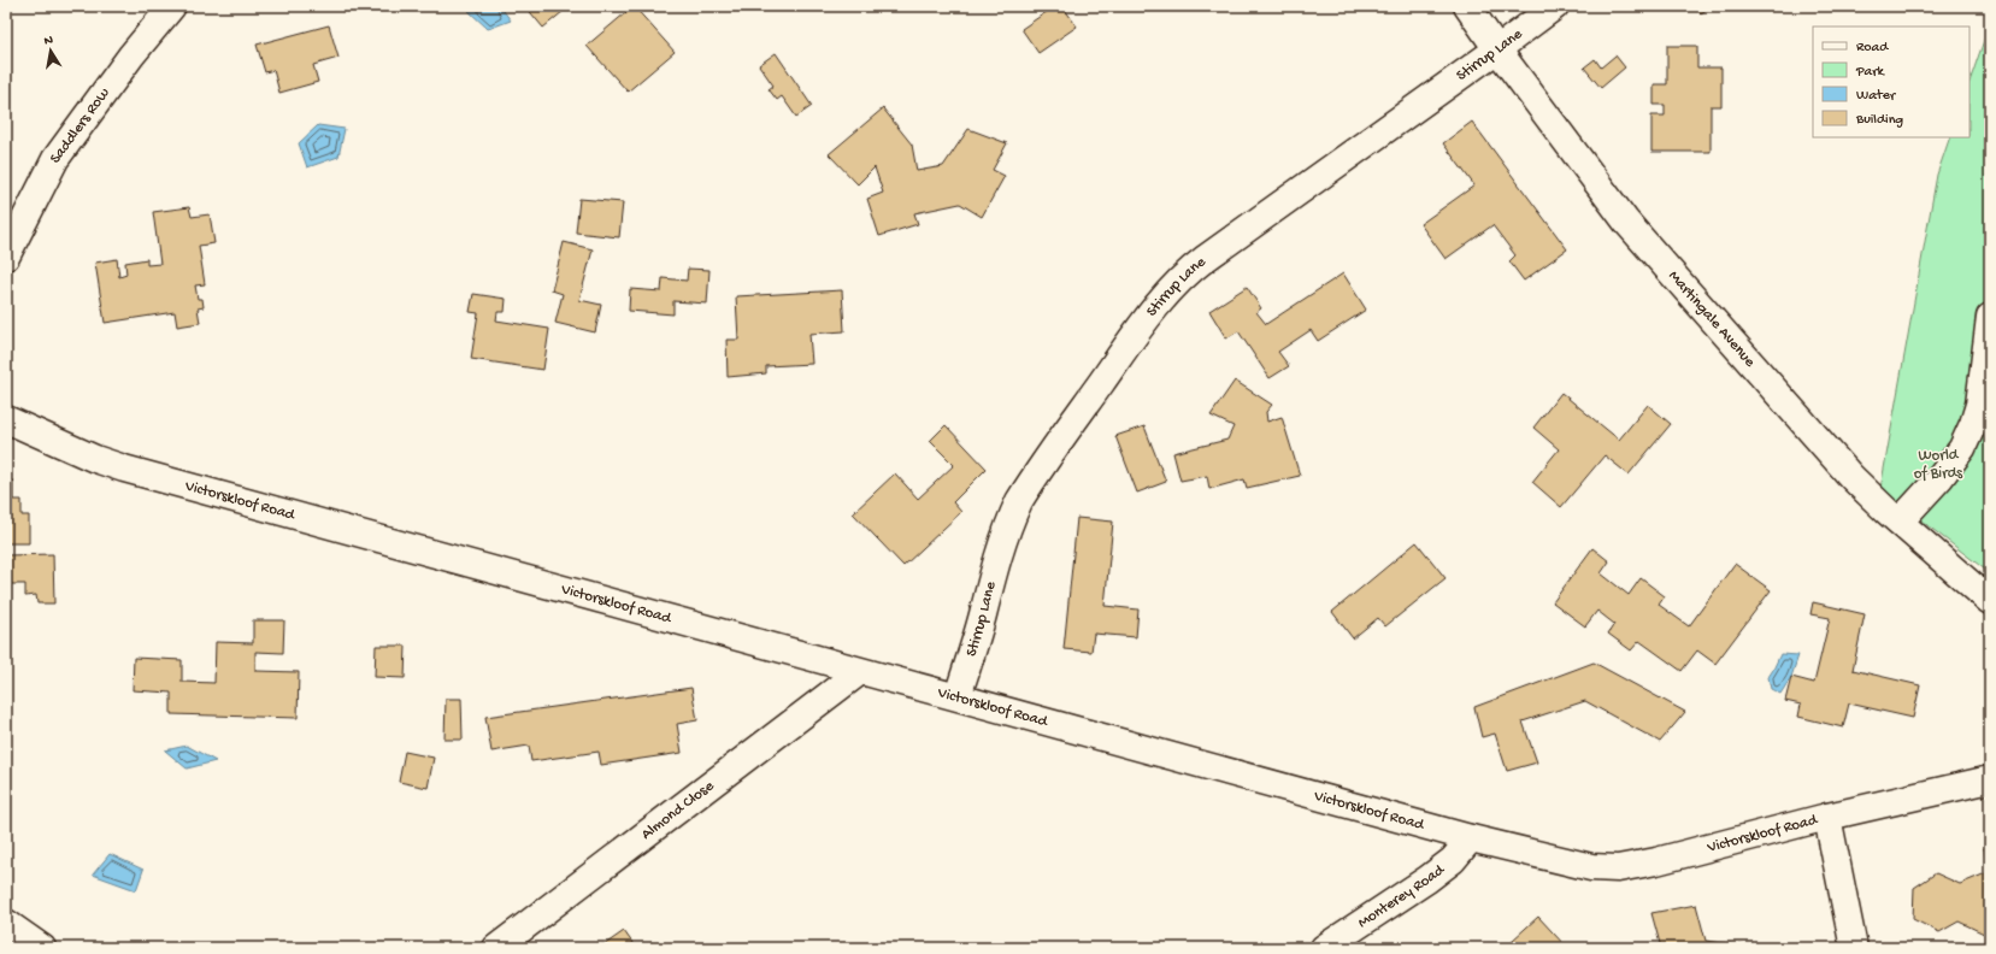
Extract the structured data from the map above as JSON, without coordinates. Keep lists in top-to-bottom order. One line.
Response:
{"streets":{"street":["Stirrup Lane","Saddlers Row","Martingale Avenue","Victorskloof Road","Almond Close","Monterey Road"]},"crossings":[["Stirrup Lane","Martingale Avenue"],["Stirrup Lane","Victorskloof Road"],["Victorskloof Road","Almond Close"],["Victorskloof Road","Monterey Road"]],"parks":["World of Birds"],"legend":["Road","Park","Water","Building"],"north":"top"}
